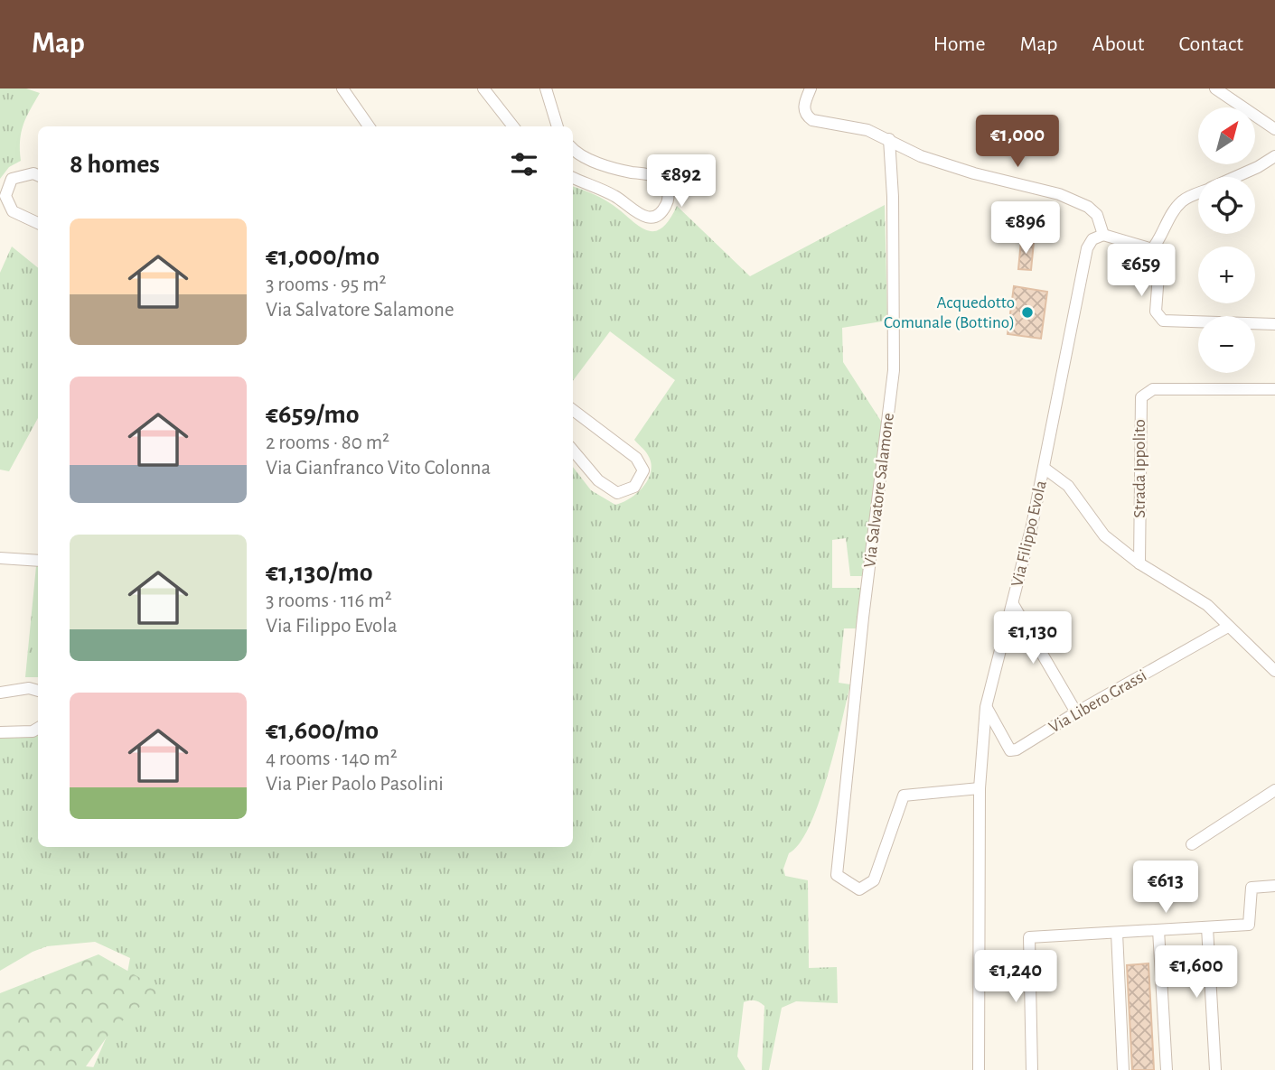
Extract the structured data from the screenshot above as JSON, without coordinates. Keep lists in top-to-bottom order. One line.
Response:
{"streets":{"street":["Strada Ippolito","Via Salvatore Salamone","Via Filippo Evola","Via Libero Grassi"]},"crossings":[["Via Salvatore Salamone","Via Filippo Evola"],["Via Filippo Evola","Via Libero Grassi"]],"places":["Acquedotto Comunale (Bottino)"],"north":"top right","page":{"header":"Map","nav":["Home","Map","About","Contact"],"map_buttons":["+","−"],"price":["€1,000","€892","€896","€659","€1,130","€613","€1,600","€1,240"],"heading":"8 homes","list":[{"name":"€1,000/mo","note":"3 rooms · 95 m² · Via Salvatore Salamone"},{"name":"€659/mo","note":"2 rooms · 80 m² · Via Gianfranco Vito Colonna"},{"name":"€1,130/mo","note":"3 rooms · 116 m² · Via Filippo Evola"},{"name":"€1,600/mo","note":"4 rooms · 140 m² · Via Pier Paolo Pasolini"}]}}
